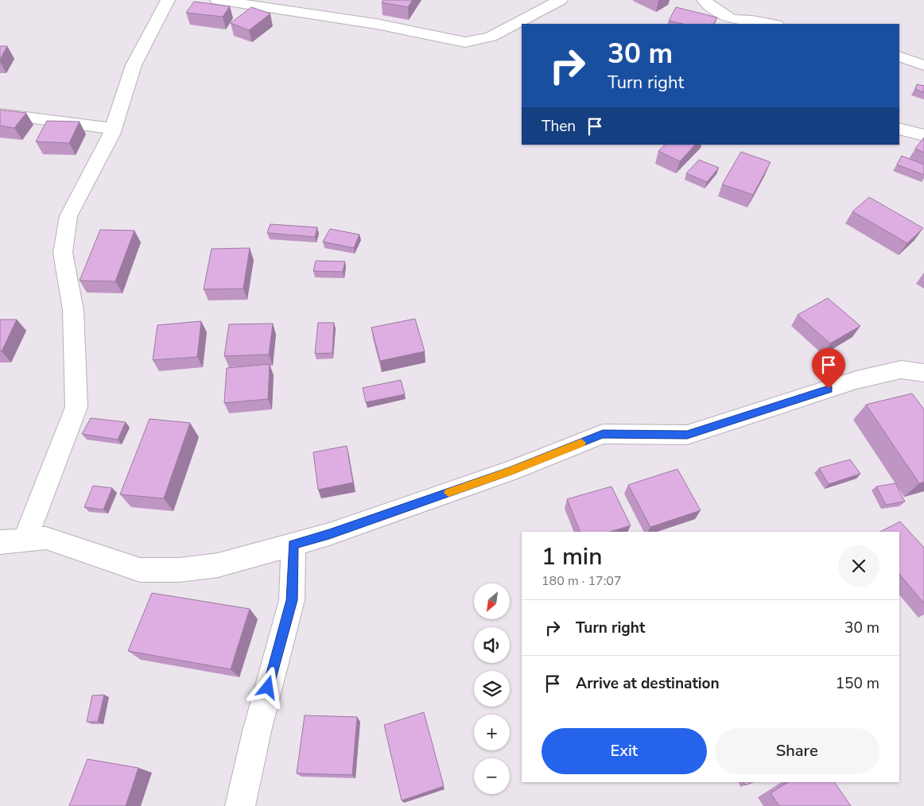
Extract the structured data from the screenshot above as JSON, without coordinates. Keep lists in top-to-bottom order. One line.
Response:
{"north":"bottom left","page":{"turn":["30 m","Turn right"],"then":"Then","heading":["1 min","180 m · 17:07"],"map_buttons":["+","−"],"list":[{"name":"Turn right","value":"30 m"},{"name":"Arrive at destination","value":"150 m"}],"buttons":["Exit","Share"]}}
